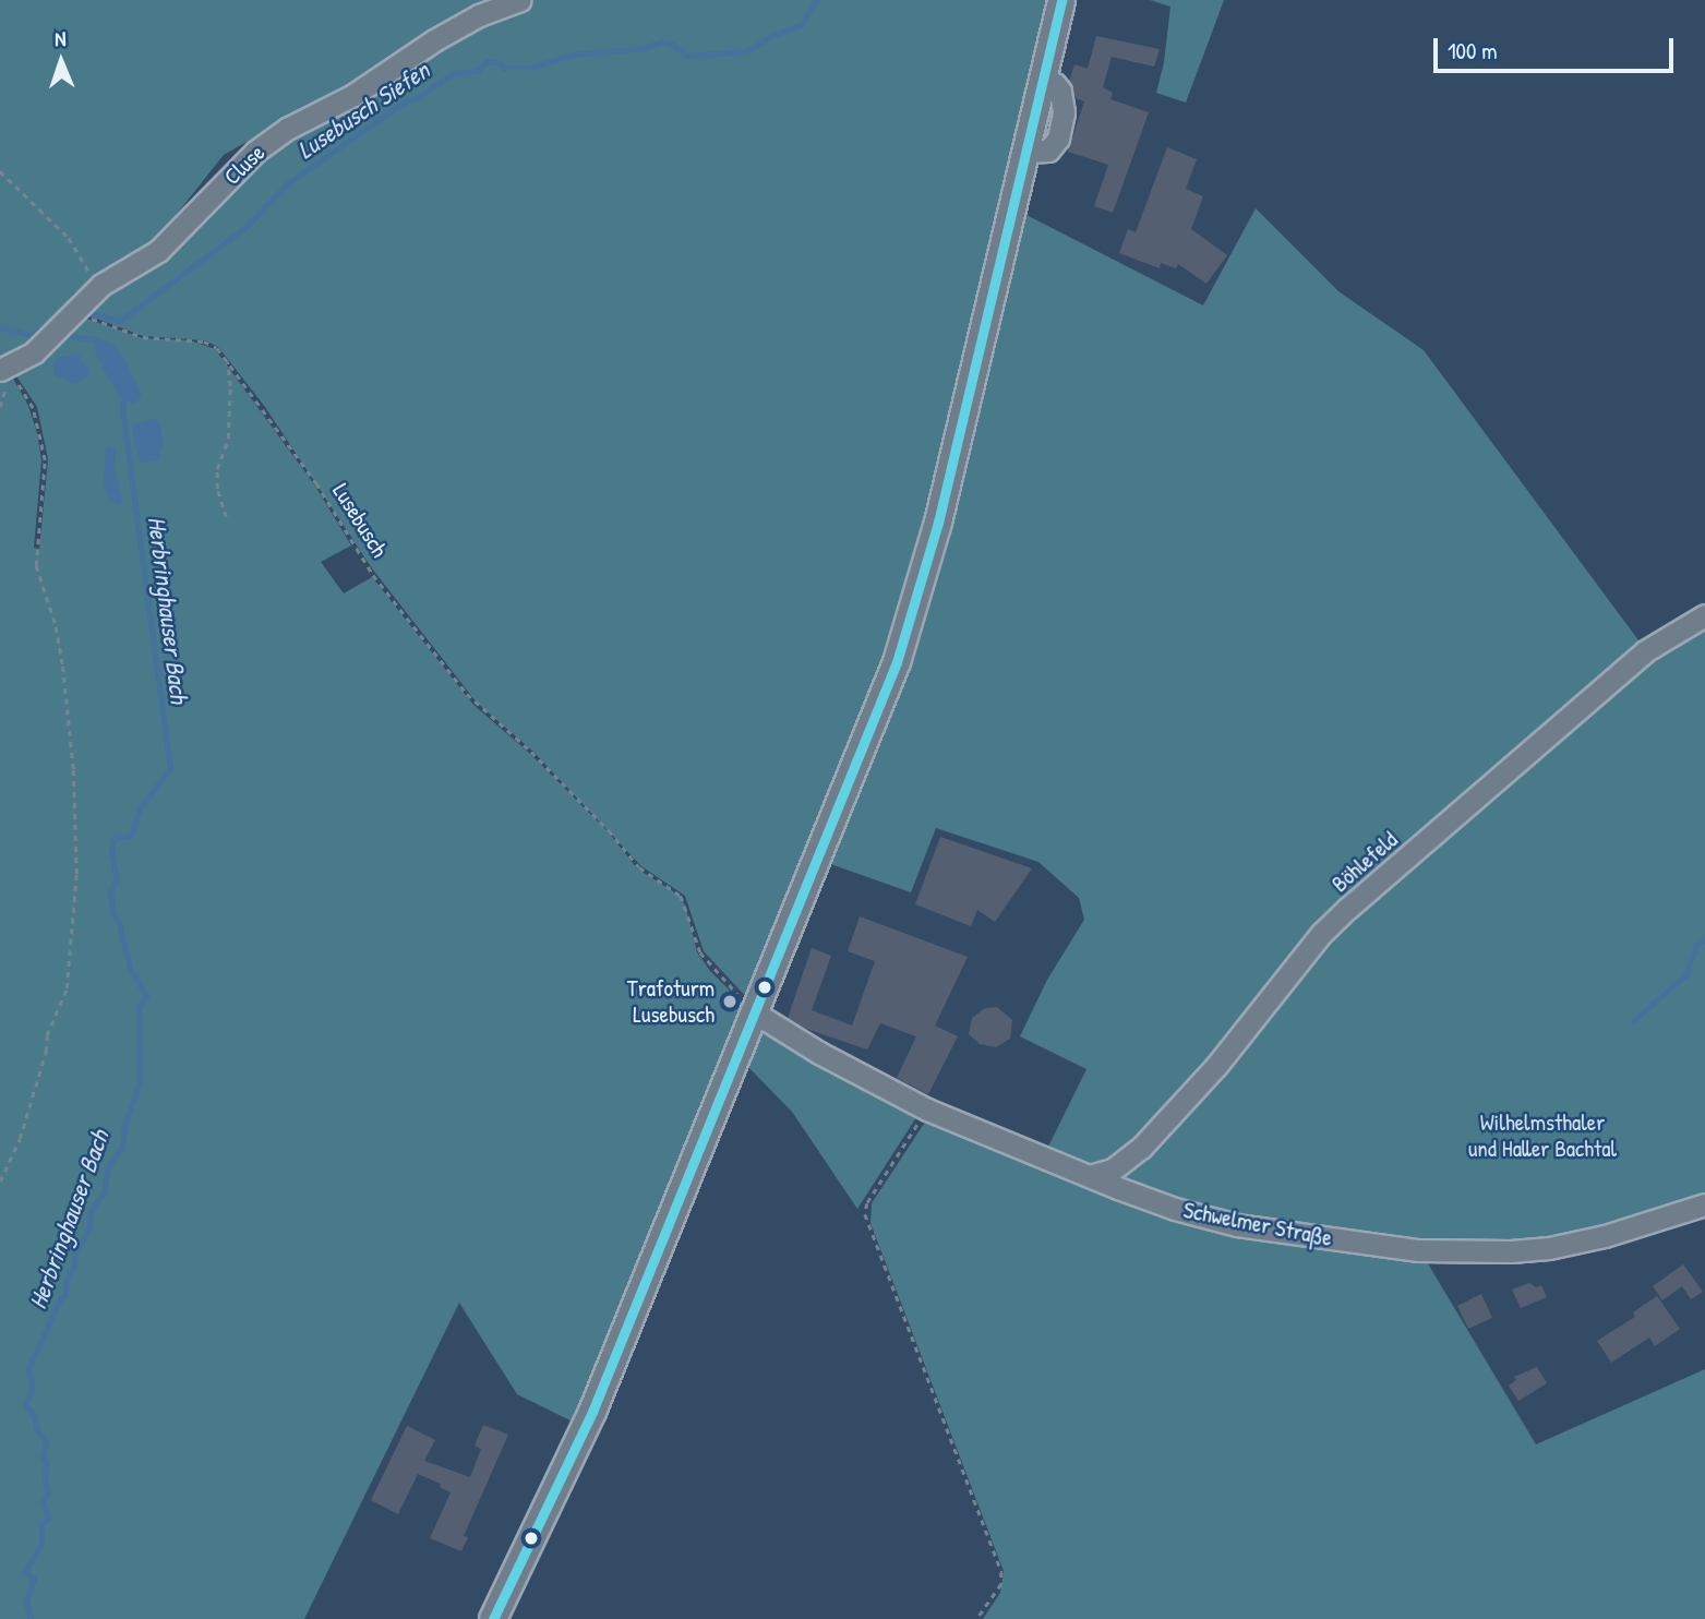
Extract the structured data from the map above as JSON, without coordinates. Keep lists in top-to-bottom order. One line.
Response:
{"streets":{"street":["Cluse","Böhlefeld","Schwelmer Straße"],"path":["Lusebusch"]},"crossings":[["Cluse","Lusebusch"],["Lusebusch","Schwelmer Straße"],["Böhlefeld","Schwelmer Straße"]],"water":["Lusebusch Siefen","Herbringhauser Bach"],"parks":["Wilhelmsthaler und Haller Bachtal"],"places":["Trafoturm Lusebusch"],"scale_bar":"100 m","north":"top"}
